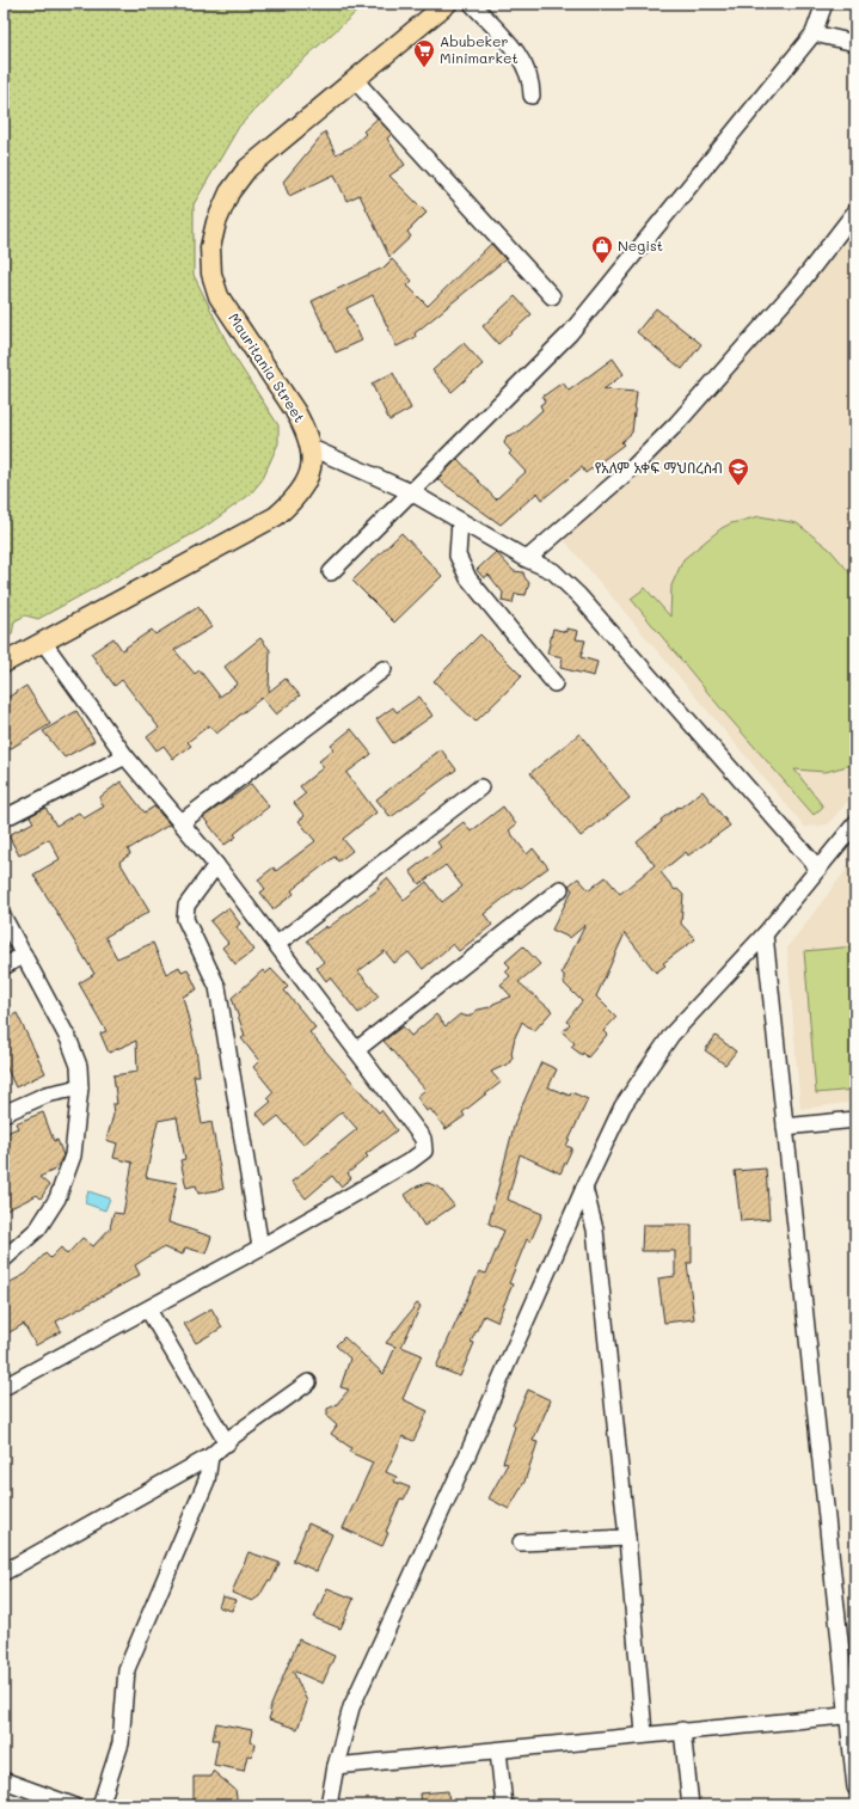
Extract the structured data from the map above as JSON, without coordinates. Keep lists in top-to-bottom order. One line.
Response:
{"streets":{"main road":["Mauritania Street"]},"places":{"supermarket":["Abubeker Minimarket"],"shop":["Negist"],"school or university":["የአለም አቀፍ ማህበረስብ"]}}
